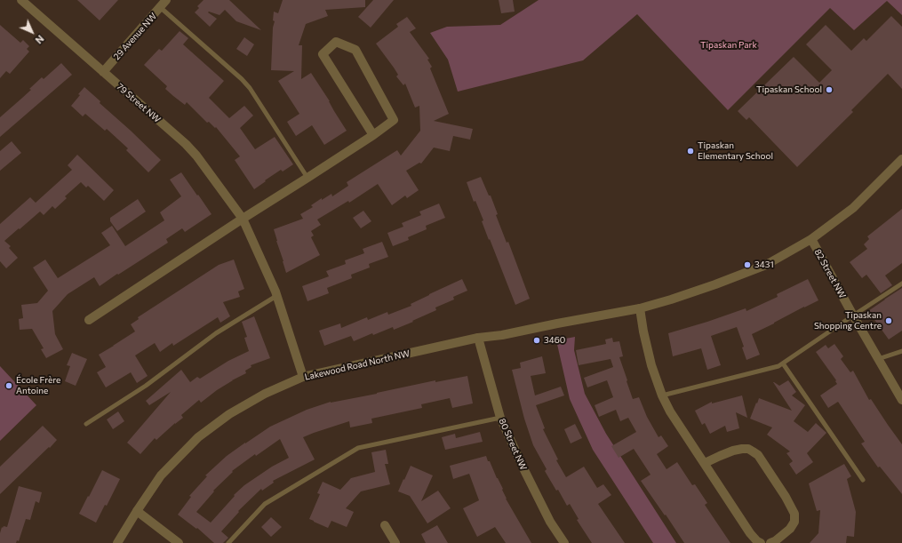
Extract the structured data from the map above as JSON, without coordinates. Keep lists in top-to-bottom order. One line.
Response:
{"streets":{"street":["29 Avenue NW","79 Street NW","82 Street NW","Lakewood Road North NW","80 Street NW"]},"crossings":[["29 Avenue NW","79 Street NW"],["79 Street NW","Lakewood Road North NW"],["82 Street NW","Lakewood Road North NW"],["Lakewood Road North NW","80 Street NW"]],"parks":["Tipaskan Park"],"places":["Tipaskan School","Tipaskan Elementary School","3431","Tipaskan Shopping Centre","3460","École Frère Antoine"],"north":"bottom right"}
